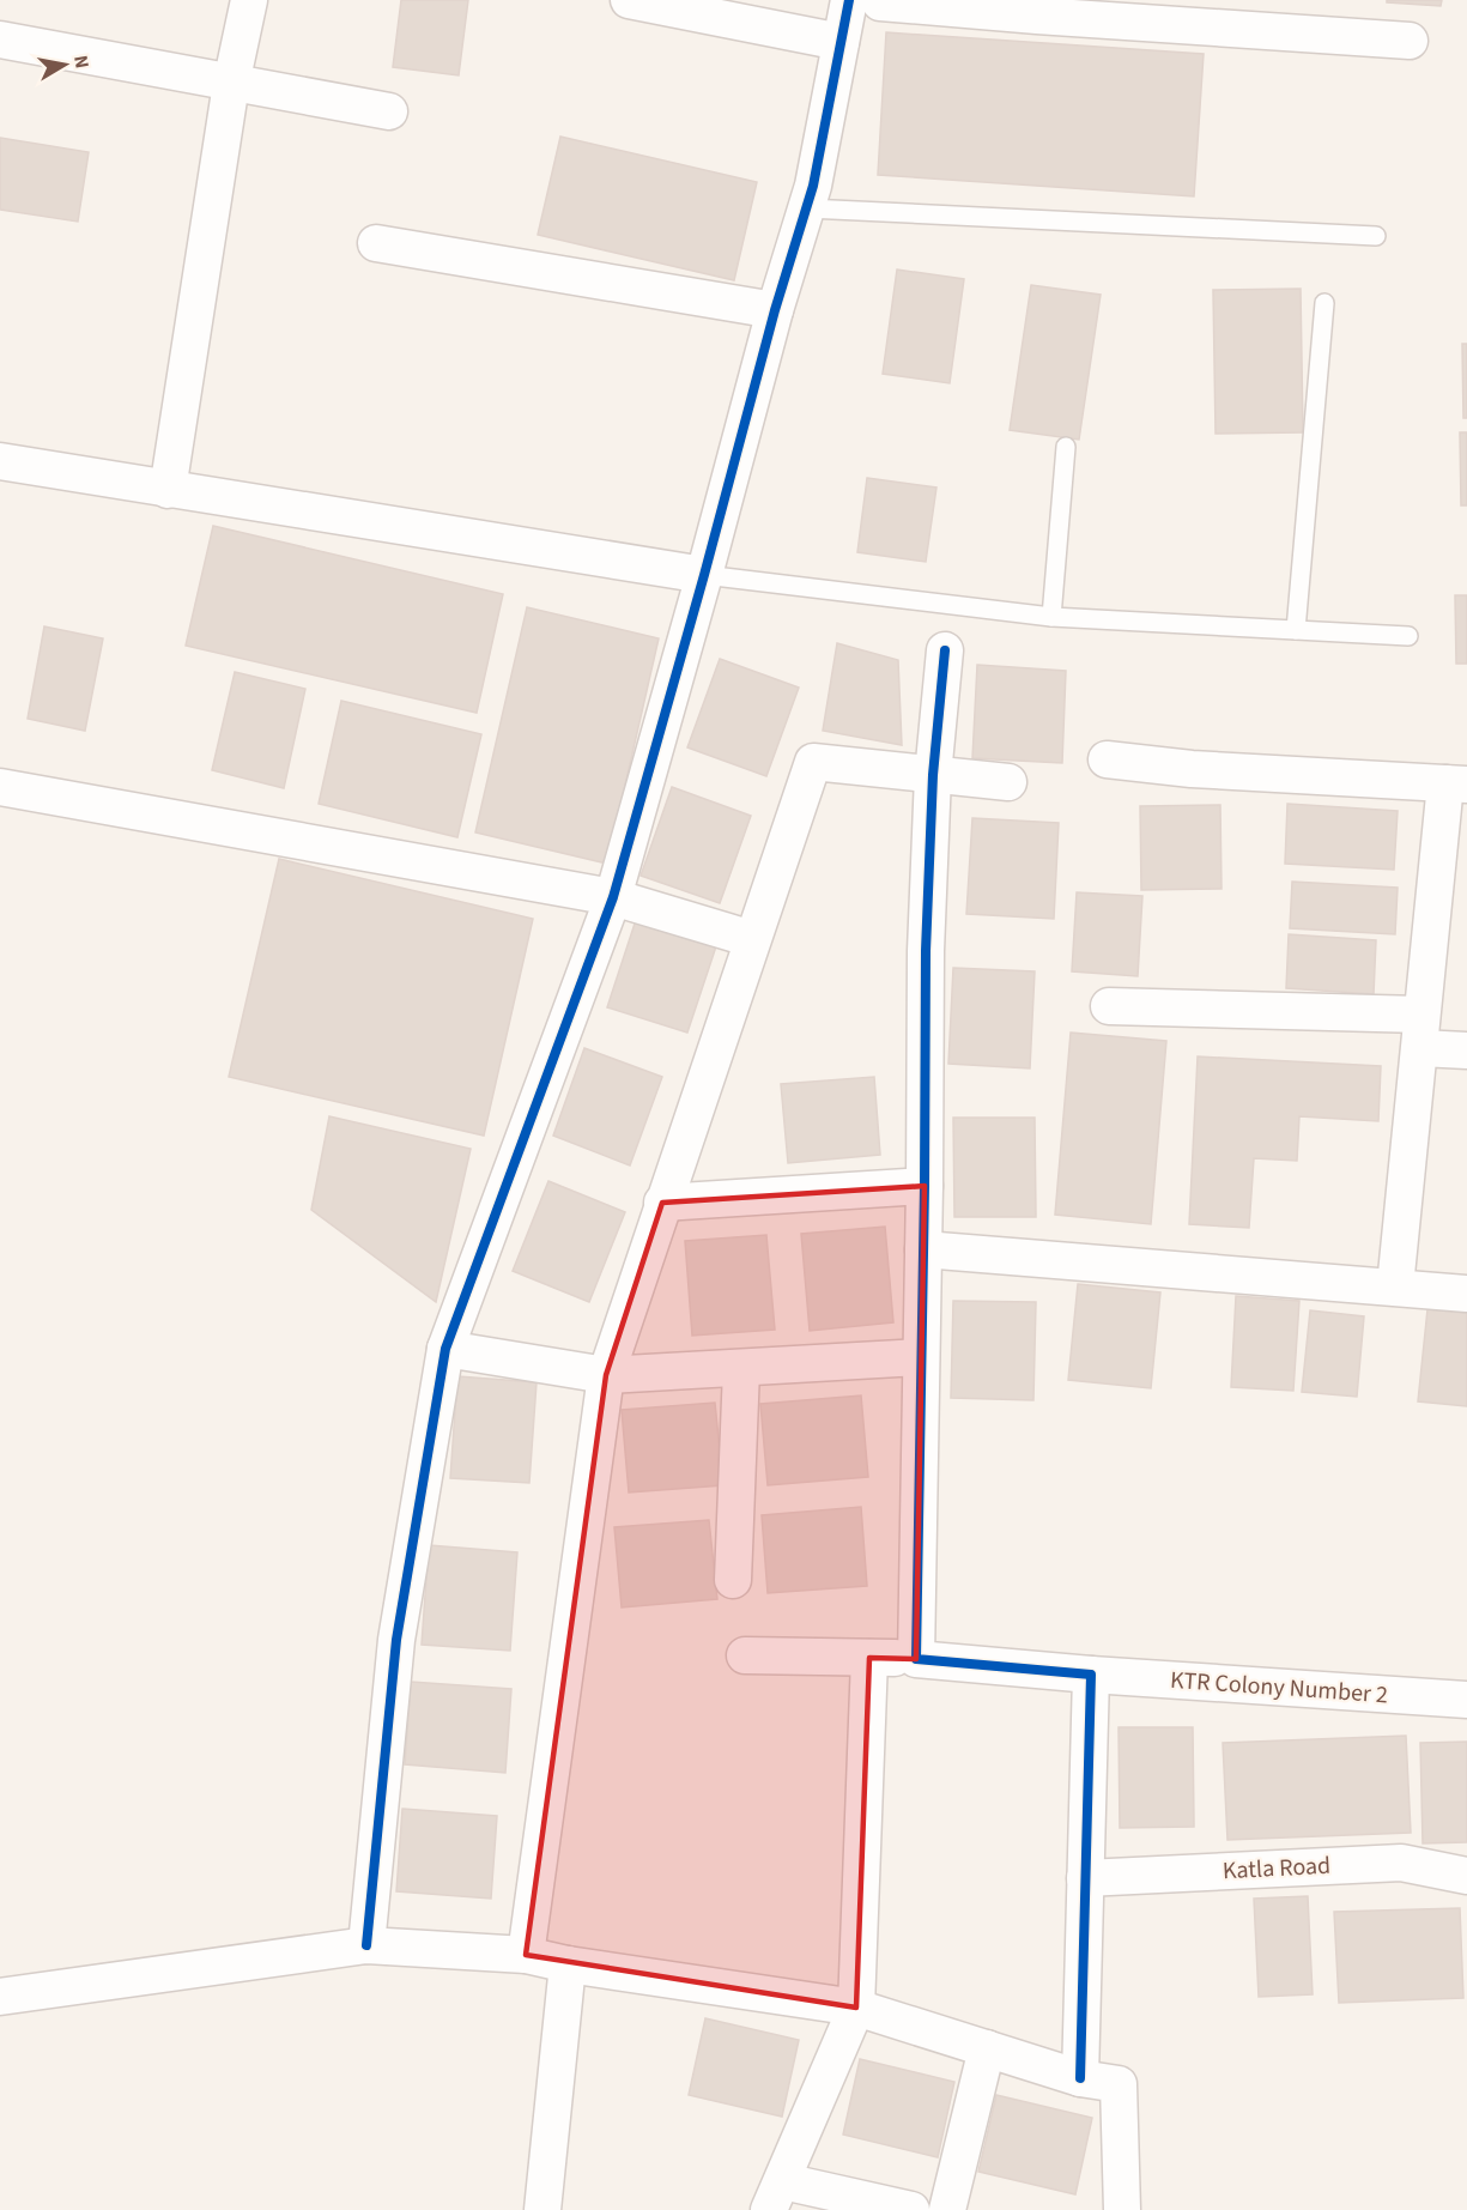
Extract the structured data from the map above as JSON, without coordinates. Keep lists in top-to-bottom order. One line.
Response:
{"streets":{"street":["KTR Colony Number 2","Katla Road"]},"north":"right"}
